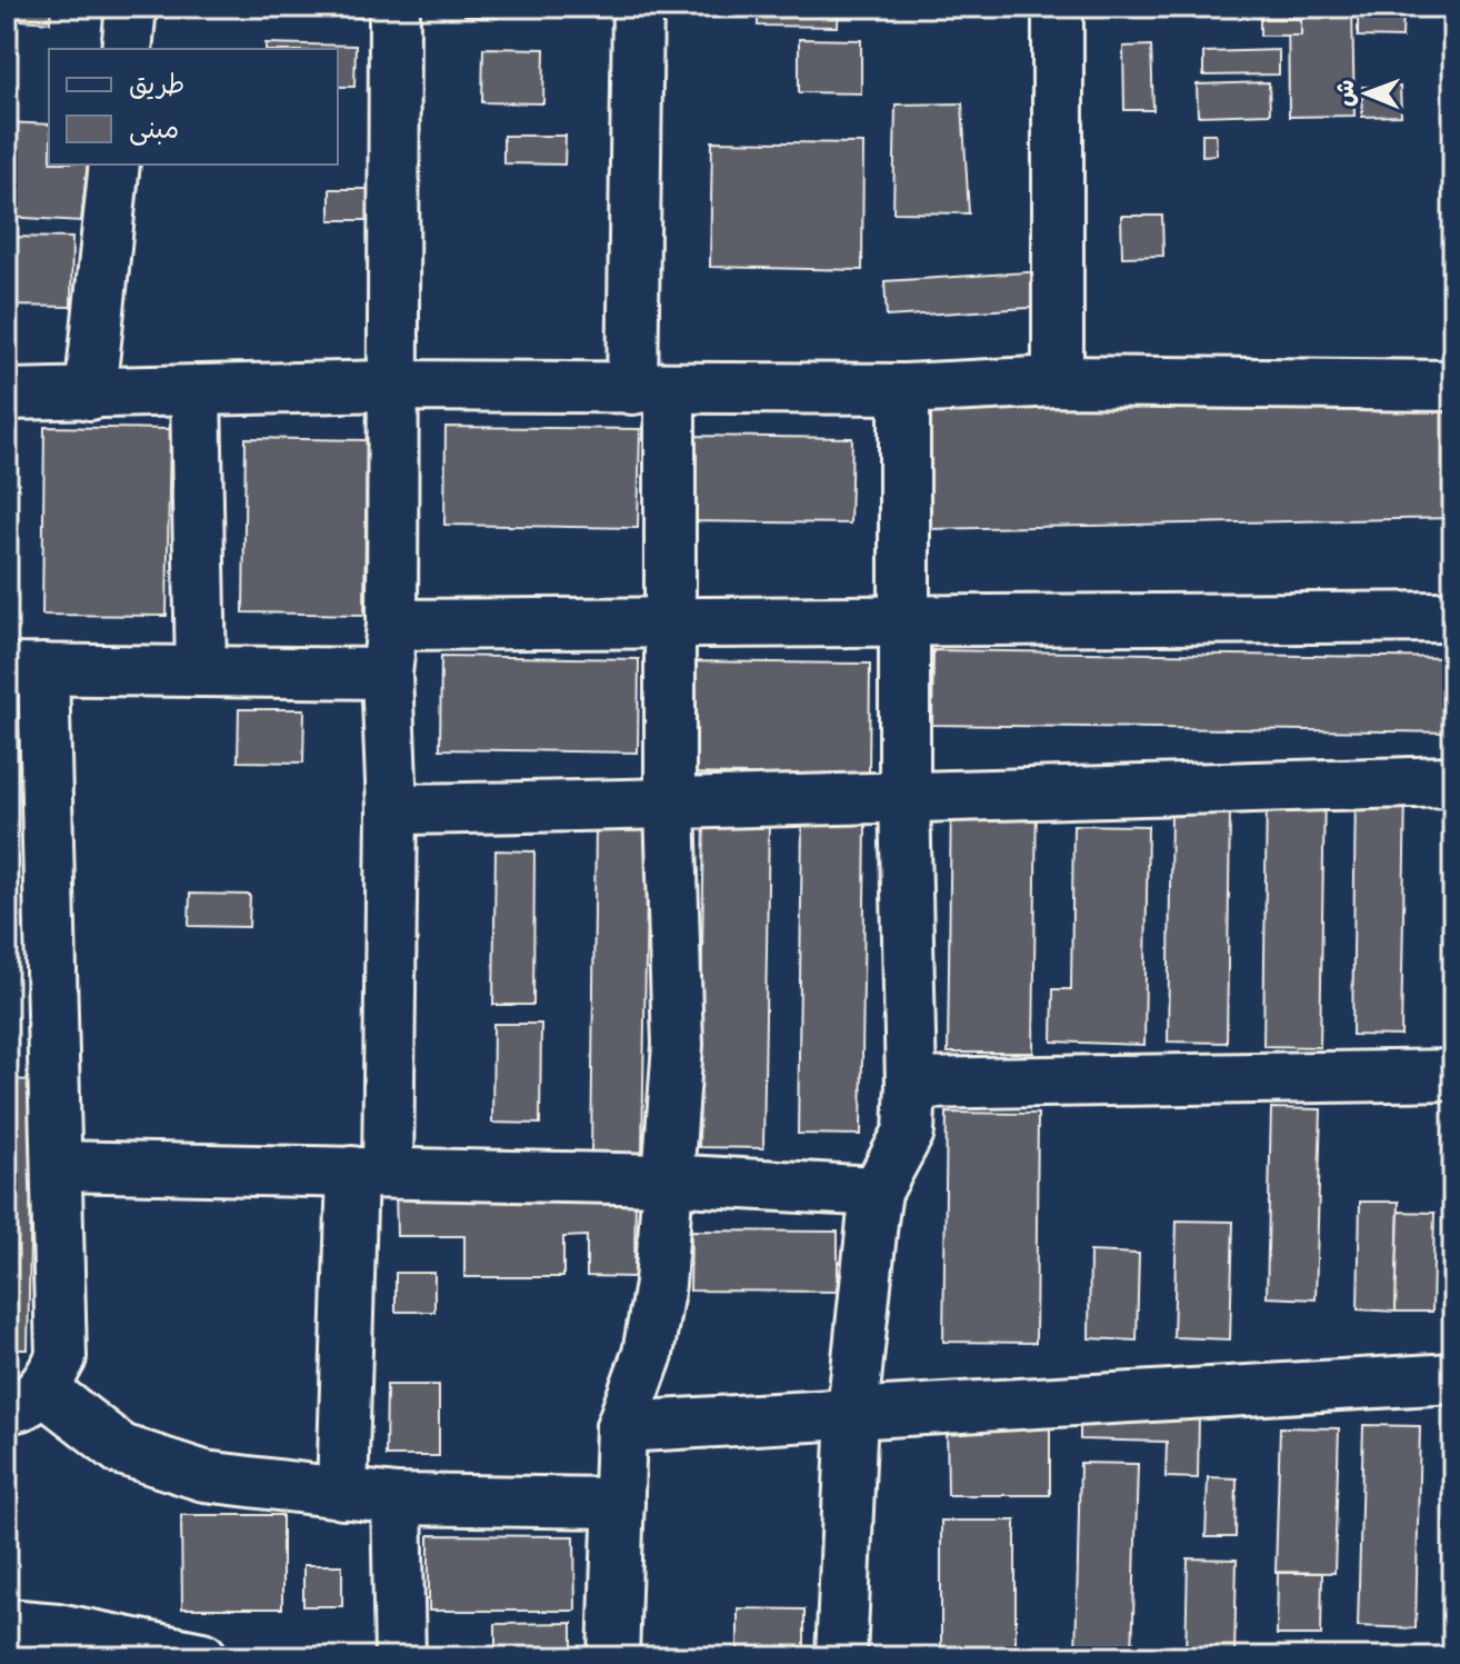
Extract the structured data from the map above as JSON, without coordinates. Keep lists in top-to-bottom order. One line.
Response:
{"legend":["طريق","مبنى"],"north":"left"}
